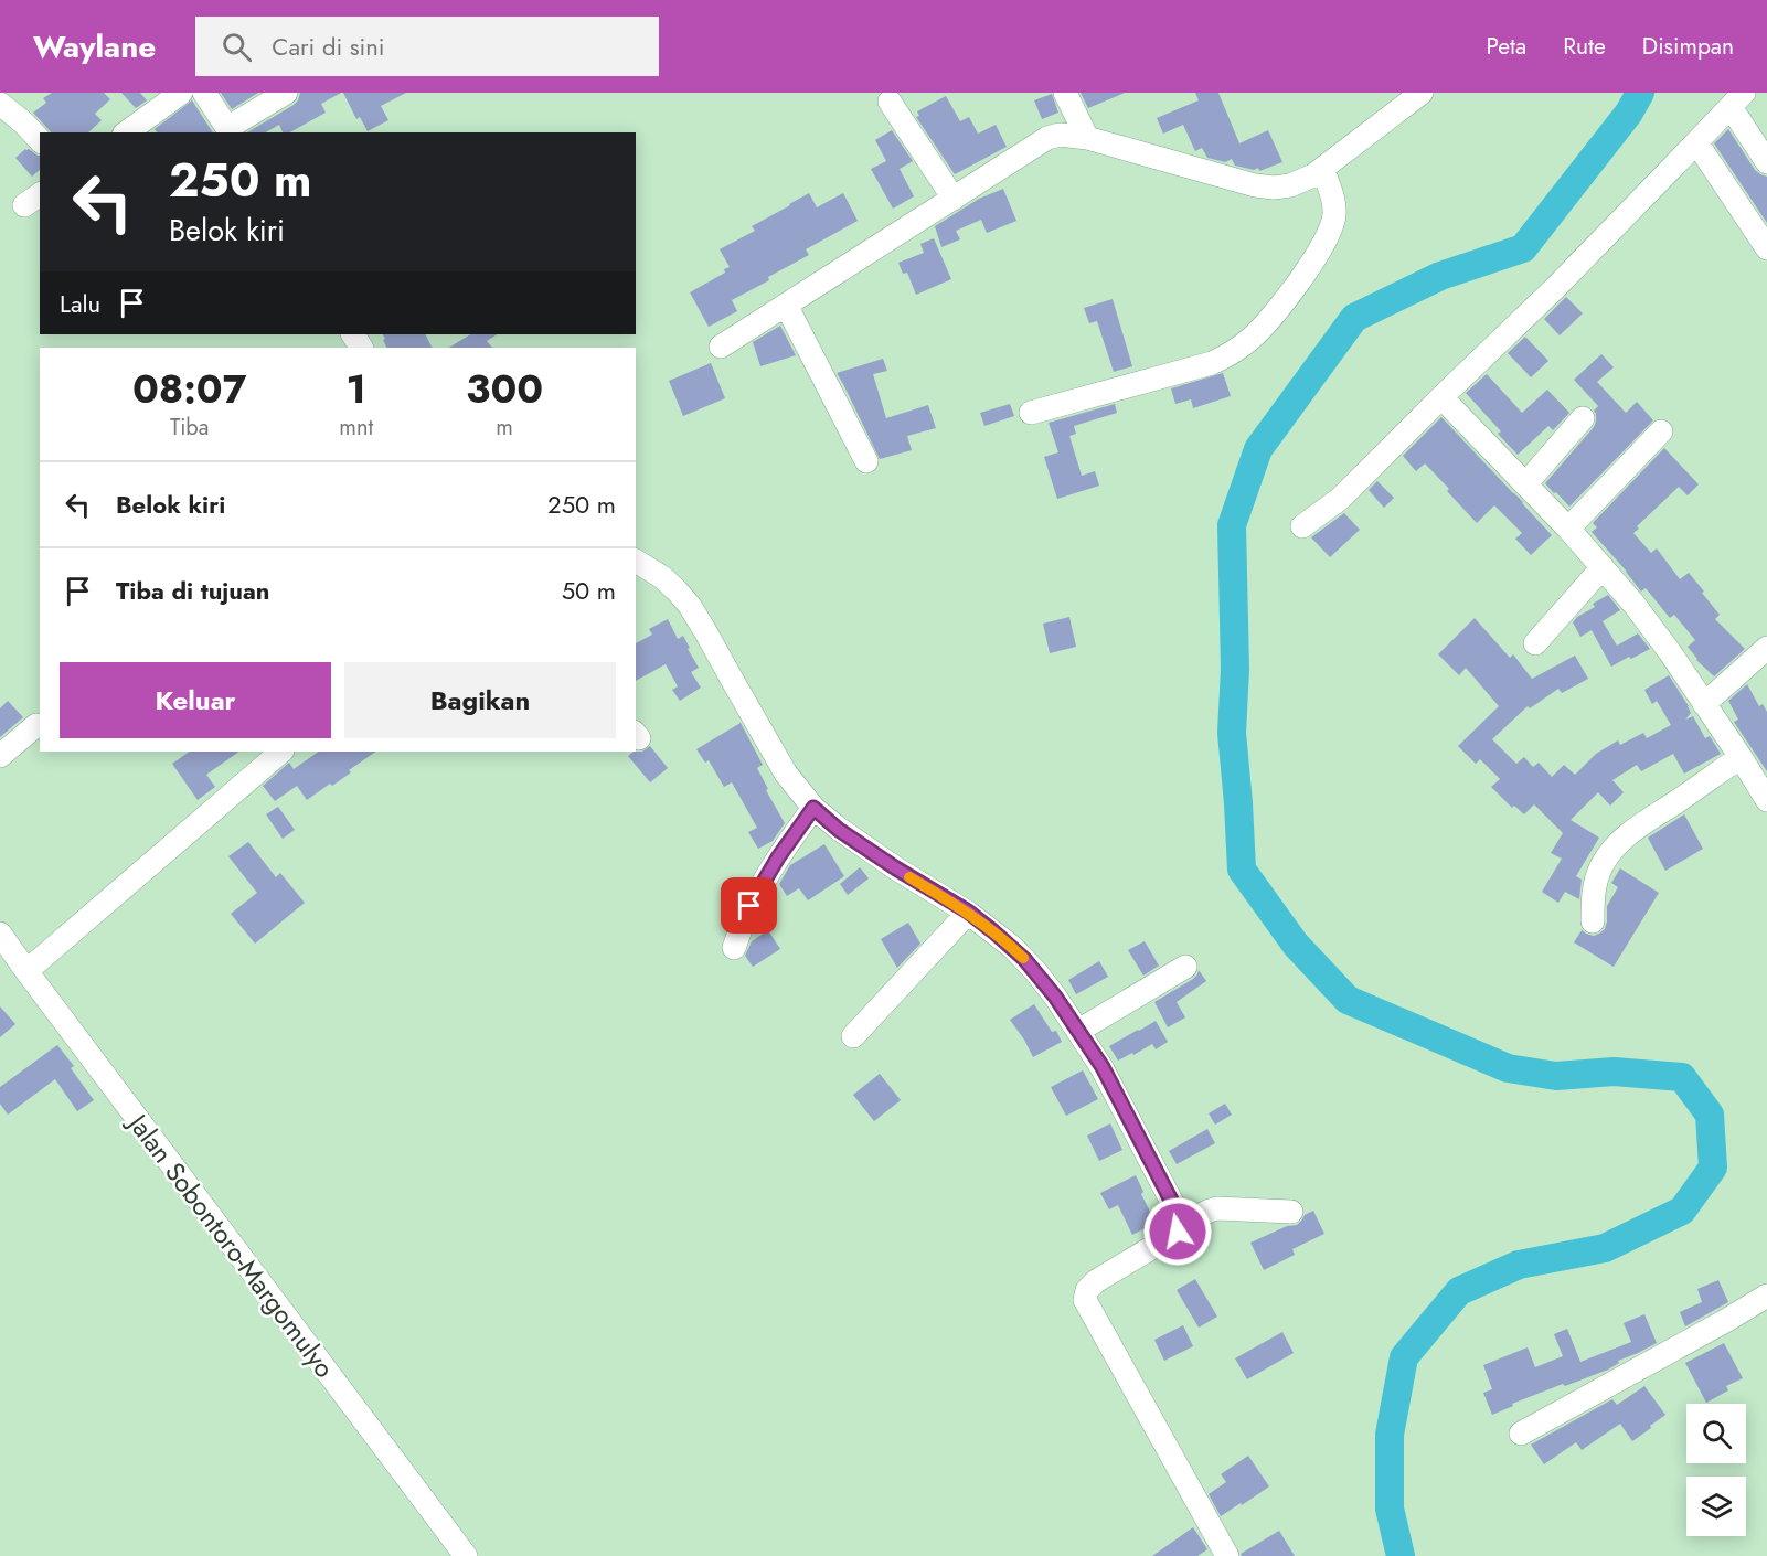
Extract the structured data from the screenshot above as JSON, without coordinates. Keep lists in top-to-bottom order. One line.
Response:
{"streets":{"street":["Jalan Sobontoro-Margomulyo"]},"page":{"header":"Waylane","search":"Cari di sini","nav":["Peta","Rute","Disimpan"],"turn":["250 m","Belok kiri"],"then":"Lalu","eta":["08:07","Tiba","1","mnt","300","m"],"list":[{"name":"Belok kiri","value":"250 m"},{"name":"Tiba di tujuan","value":"50 m"}],"buttons":["Keluar","Bagikan"]}}
